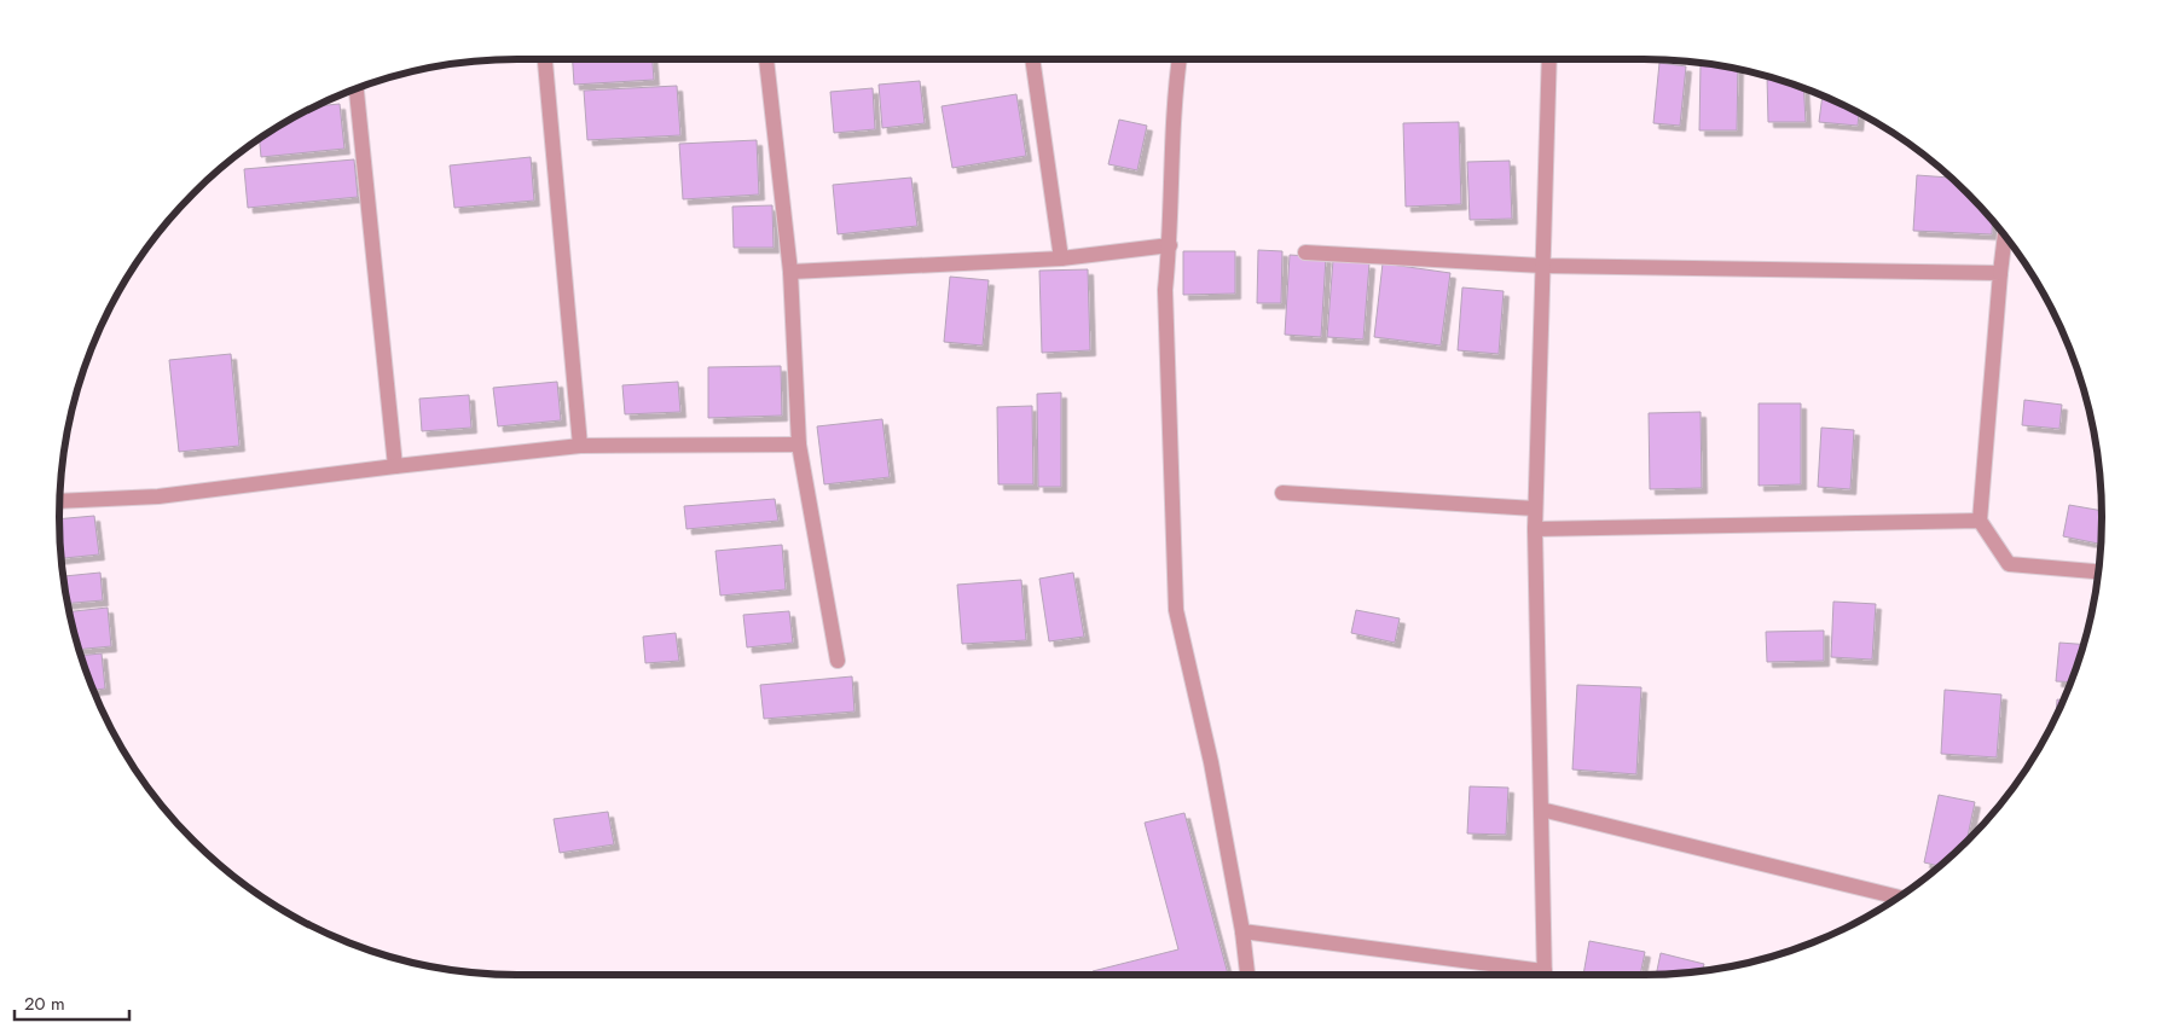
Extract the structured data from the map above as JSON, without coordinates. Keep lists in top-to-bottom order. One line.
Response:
{"scale_bar":"20 m"}
